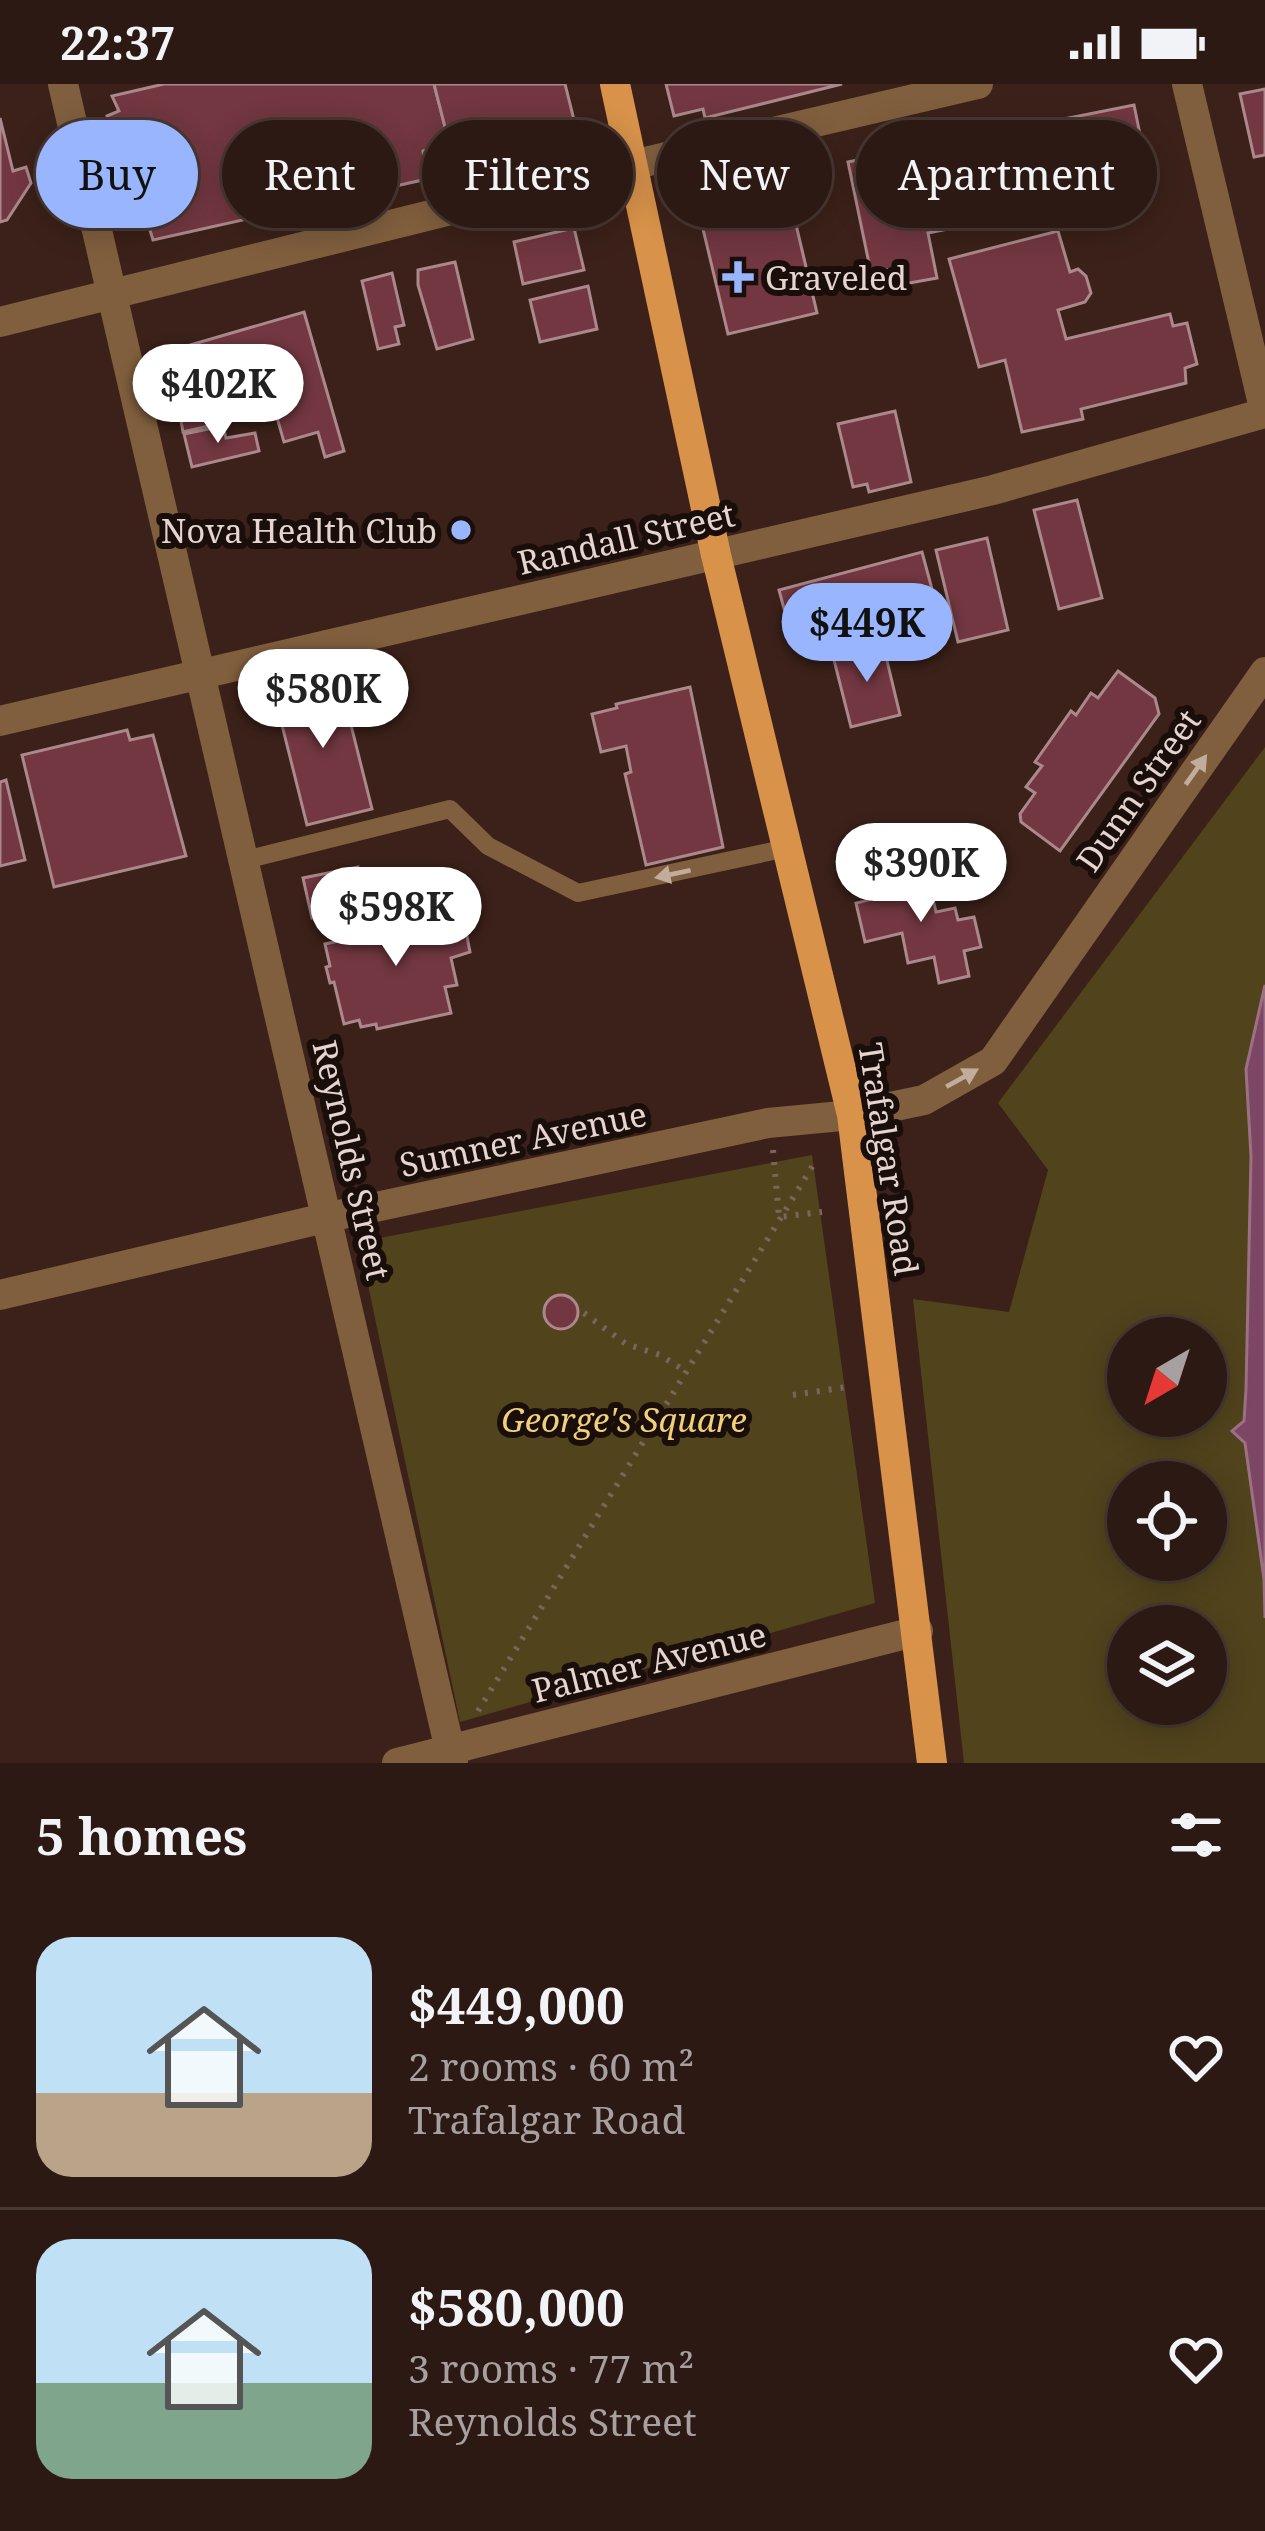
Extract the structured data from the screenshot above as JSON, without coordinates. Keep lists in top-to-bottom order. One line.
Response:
{"streets":{"main road":["Trafalgar Road"],"street":["Randall Street","Dunn Street","Sumner Avenue","Reynolds Street","Palmer Avenue"]},"crossings":[["Randall Street","Trafalgar Road"],["Randall Street","Reynolds Street"],["Dunn Street","Sumner Avenue"],["Dunn Street","Trafalgar Road"],["Sumner Avenue","Trafalgar Road"],["Sumner Avenue","Reynolds Street"],["Trafalgar Road","Palmer Avenue"],["Reynolds Street","Palmer Avenue"]],"one_way":["Dunn Street"],"parks":["George's Square"],"places":{"health":["Graveled"],"other":["Nova Health Club"]},"north":"bottom left","page":{"status":"22:37","chip":["Buy","Rent","Filters","New","Apartment"],"price":["$402K","$449K","$580K","$390K","$598K"],"heading":"5 homes","list":[{"name":"$449,000","note":"2 rooms · 60 m² · Trafalgar Road"},{"name":"$580,000","note":"3 rooms · 77 m² · Reynolds Street"}]}}
